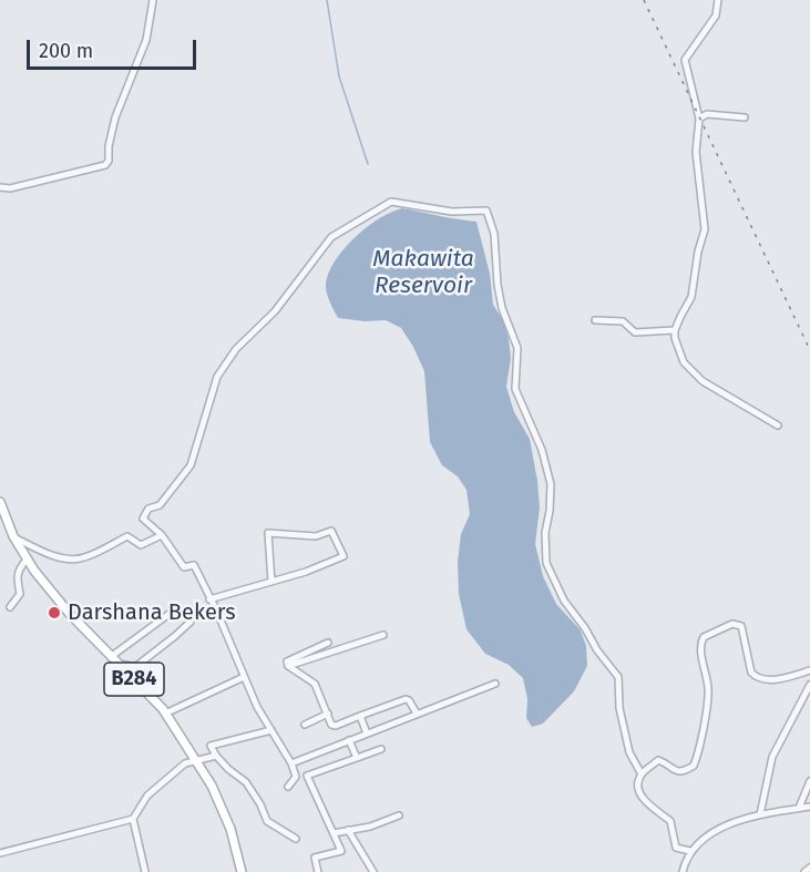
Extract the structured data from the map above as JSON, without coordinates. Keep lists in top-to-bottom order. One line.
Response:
{"streets":{"main road":["B284"]},"water":["Makawita Reservoir"],"places":["Darshana Bekers"],"scale_bar":"200 m"}
